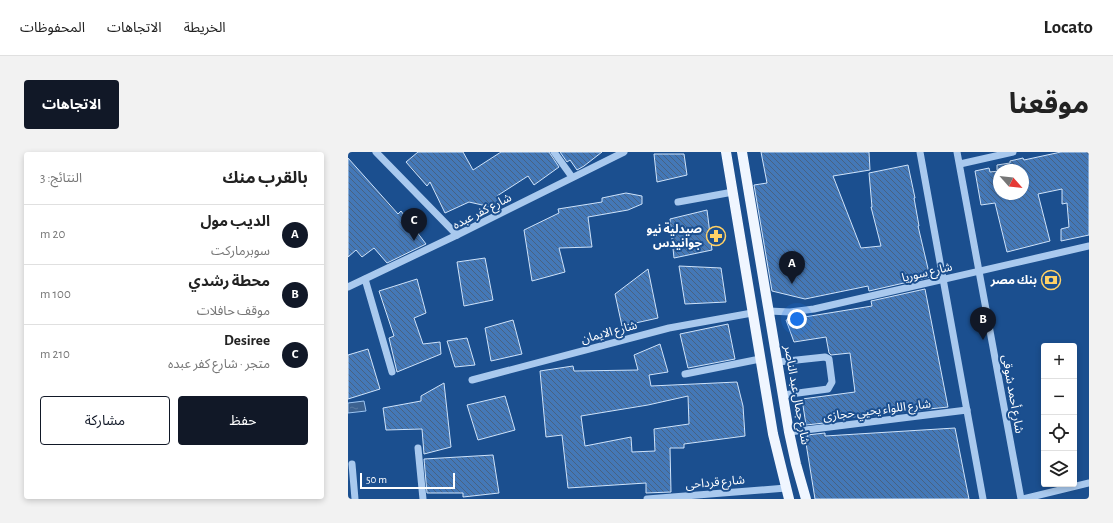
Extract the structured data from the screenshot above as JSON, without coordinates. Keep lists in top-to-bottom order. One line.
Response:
{"streets":{"main road":["شارع جمال عبد الناصر"],"street":["شارع كفر عبده","شارع سوريا","شارع الايمان","شارع أحمد شوقى","شارع اللواء يحيي حجازى","شارع قرداحى"]},"crossings":[["شارع سوريا","شارع أحمد شوقى"],["شارع سوريا","شارع جمال عبد الناصر"],["شارع جمال عبد الناصر","شارع اللواء يحيي حجازى"]],"places":{"pharmacy":["صيدلية نيو جوانيدس"],"bank":["بنك مصر"]},"scale_bar":"50 m","north":"bottom right","page":{"header":"Locato","nav":["الخريطة","الاتجاهات","المحفوظات"],"title":"موقعنا","buttons":["الاتجاهات",["حفظ","مشاركة"]],"heading":["بالقرب منك","النتائج: 3"],"list":[{"mark":"A","name":"الديب مول","note":"سوبرماركت","value":"20 m"},{"mark":"B","name":"محطة رشدي","note":"موقف حافلات","value":"100 m"},{"mark":"C","name":"Desiree","note":"متجر · شارع كفر عبده","value":"210 m"}],"pins":["C","A","B"],"map_buttons":["+","−"],"scale":"50 m"}}
